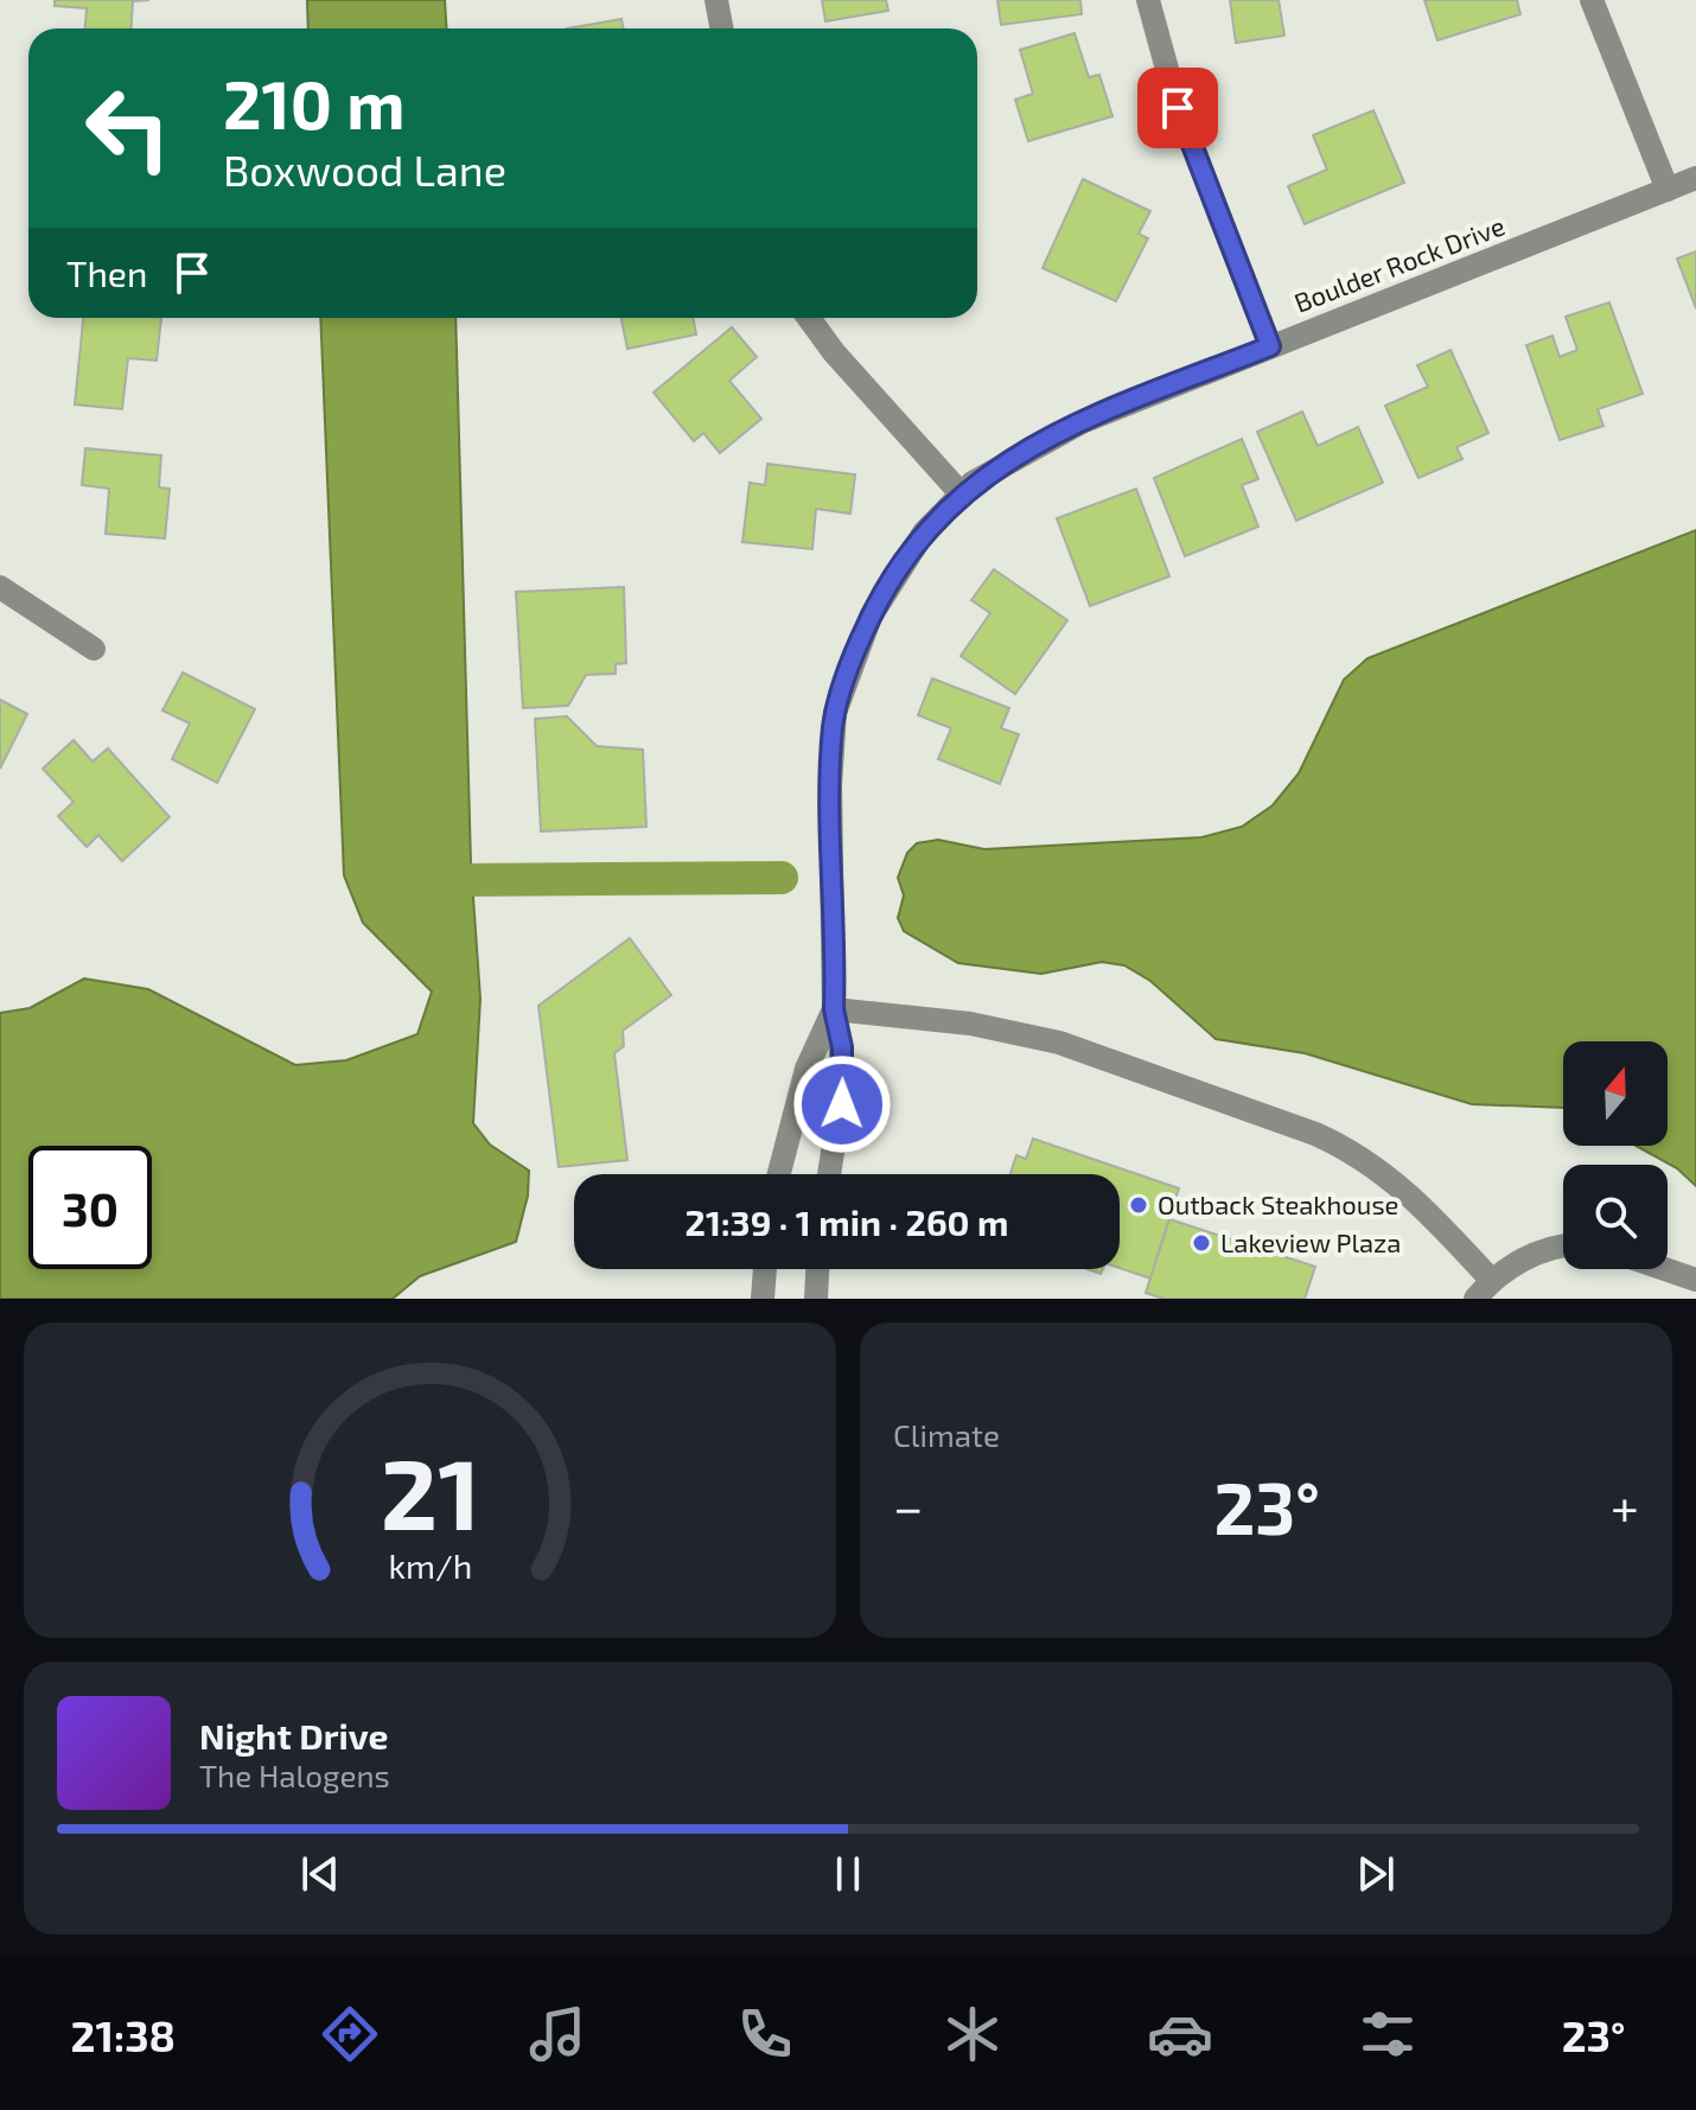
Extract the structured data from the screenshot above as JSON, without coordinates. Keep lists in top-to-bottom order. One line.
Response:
{"streets":{"street":["Boulder Rock Drive"]},"places":["Outback Steakhouse","Lakeview Plaza"],"north":"top","page":{"turn":["210 m","Boxwood Lane"],"then":"Then","limit":"30","trip":"21:39 · 1 min · 260 m","tile":"Climate","heat":["−","23°","+"],"song":["Night Drive","The Halogens"],"tabs":["21:38","23°"],"gauge":["21","km/h"]}}
